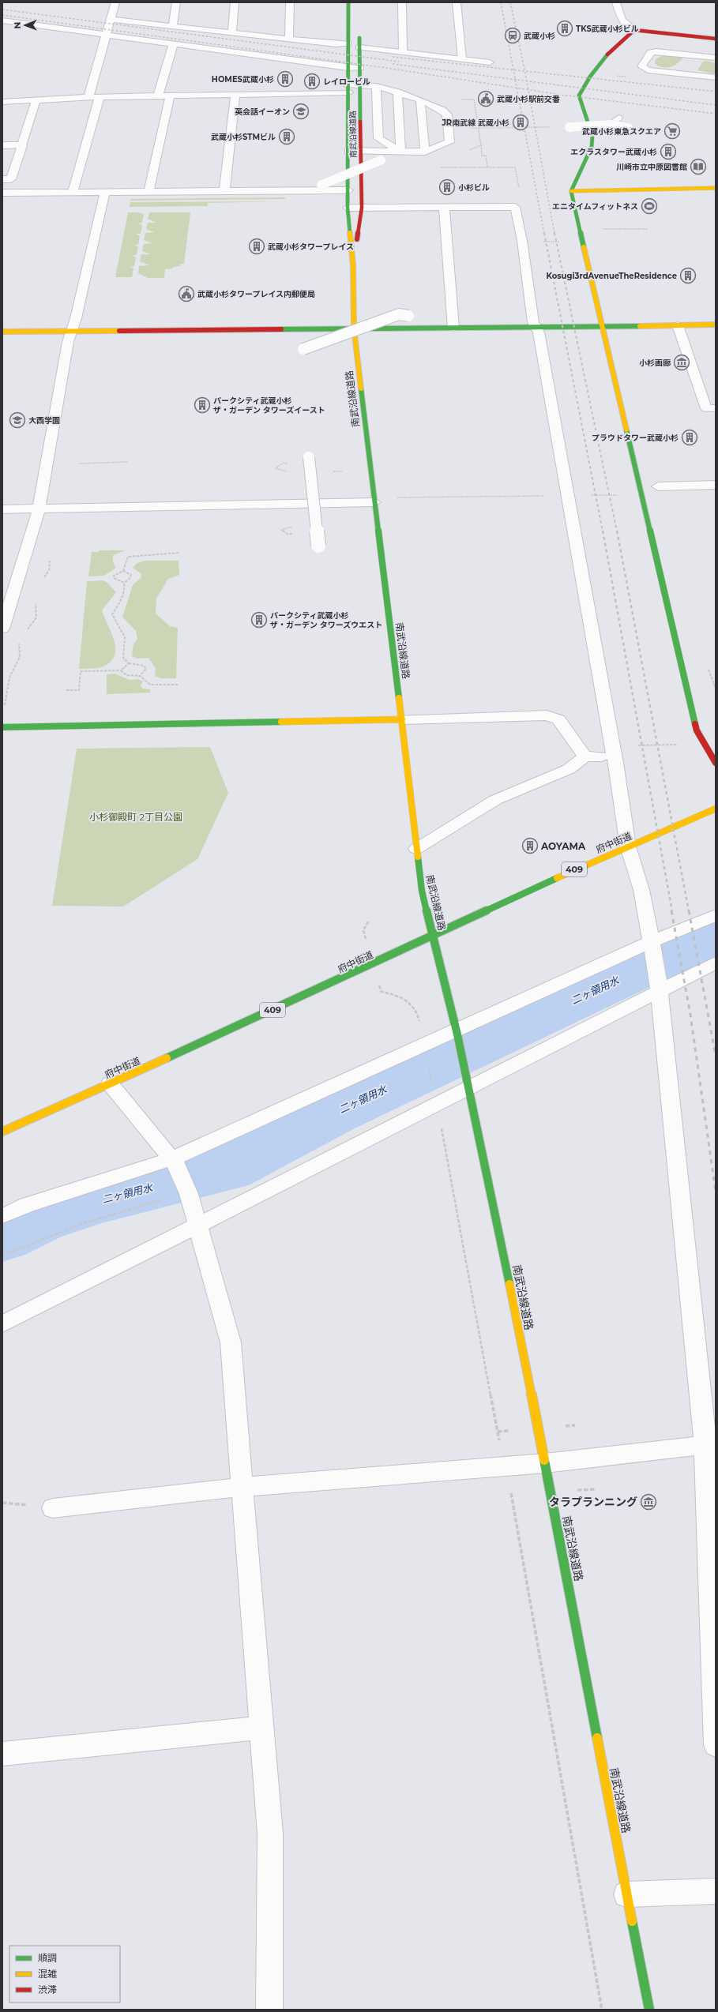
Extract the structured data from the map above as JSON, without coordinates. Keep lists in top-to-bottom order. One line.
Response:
{"streets":{"main road":["南武沿線道路","府中街道","409"]},"crossings":[["南武沿線道路","府中街道"]],"water":["二ヶ領用水"],"parks":["小杉御殿町 2丁目公園"],"places":{"building":["TKS武蔵小杉ビル","HOMES武蔵小杉","レイロービル","JR南武線 武蔵小杉","武蔵小杉STMビル","エクラスタワー武蔵小杉","小杉ビル","武蔵小杉タワープレイス","Kosugi3rdAvenueTheResidence","パークシティ武蔵小杉 ザ・ガーデン タワーズイースト","プラウドタワー武蔵小杉","パークシティ武蔵小杉 ザ・ガーデン タワーズウエスト","AOYAMA"],"station":["武蔵小杉"],"public building":["武蔵小杉駅前交番","武蔵小杉タワープレイス内郵便局"],"school or university":["英会話イーオン","大西学園"],"supermarket":["武蔵小杉東急スクエア"],"library":["川崎市立中原図書館"],"sports":["エニタイムフィットネス"],"museum":["小杉画廊","タラプランニング"]},"legend":["順調","混雑","渋滞"],"north":"left"}
